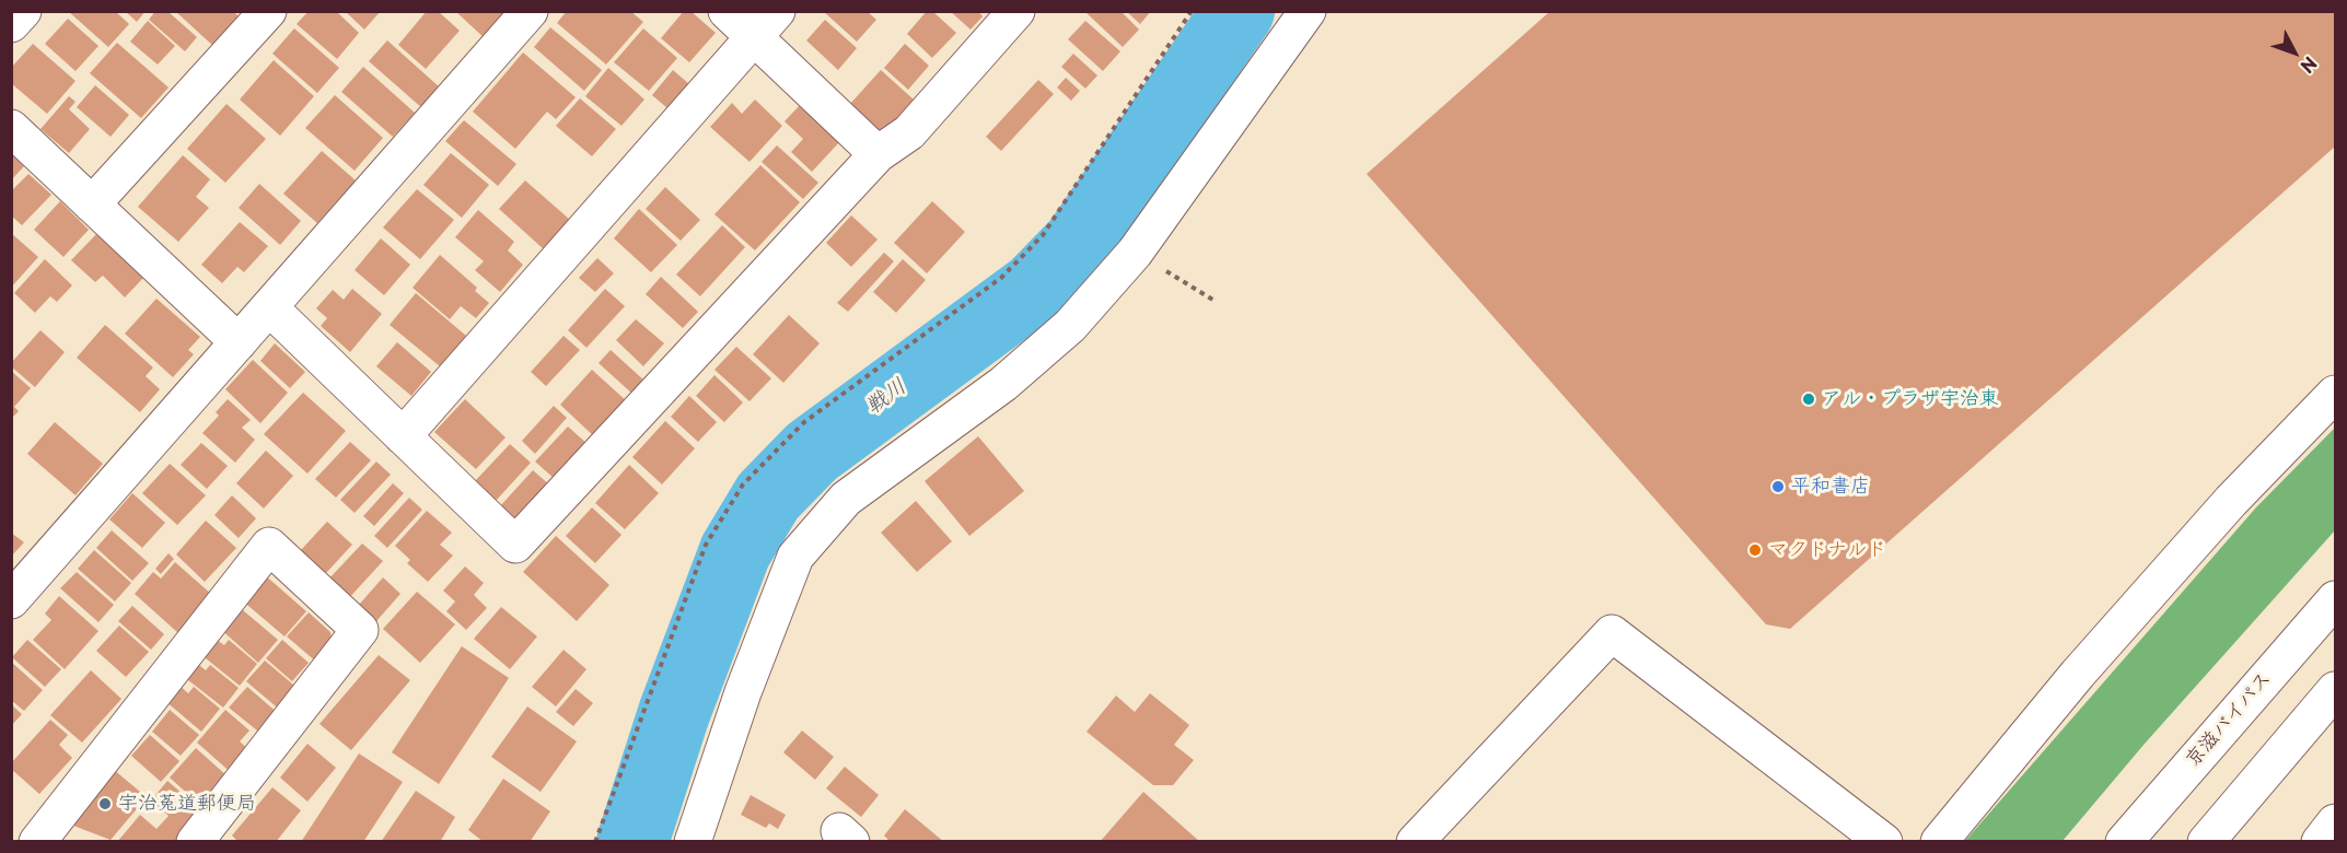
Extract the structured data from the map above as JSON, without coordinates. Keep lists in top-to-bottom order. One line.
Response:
{"streets":{"main road":["京滋バイパス"]},"water":["戦川"],"places":["アル・プラザ宇治東","平和書店","マクドナルド","宇治菟道郵便局"],"north":"bottom right"}
